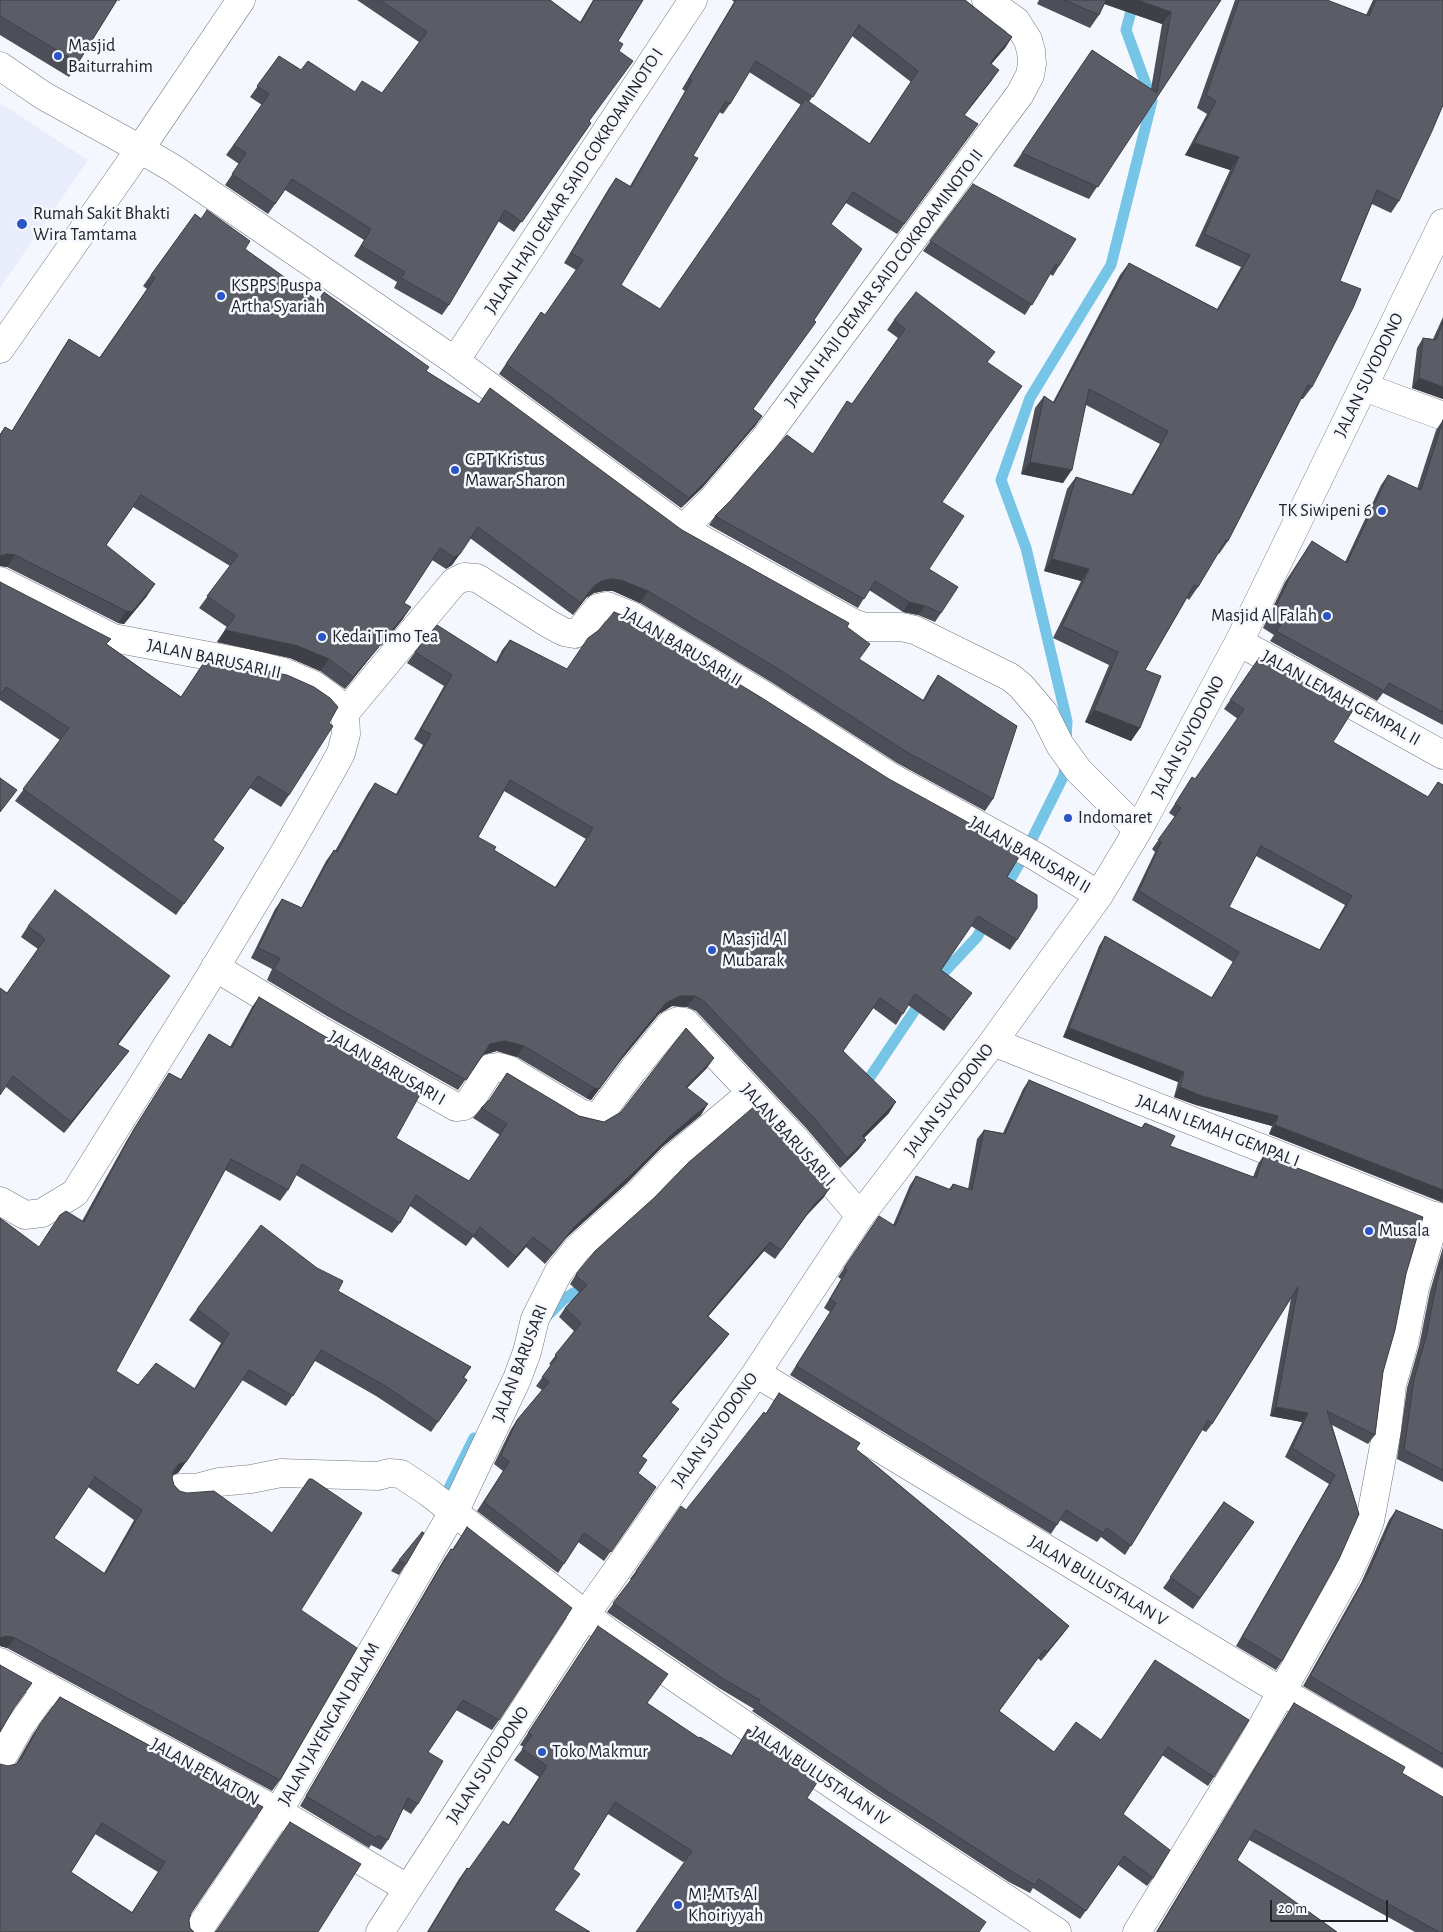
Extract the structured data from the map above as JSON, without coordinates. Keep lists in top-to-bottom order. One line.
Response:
{"streets":{"street":["JALAN HAJI OEMAR SAID COKROAMINOTO I","JALAN HAJI OEMAR SAID COKROAMINOTO II","JALAN SUYODONO","JALAN BARUSARI II","JALAN LEMAH GEMPAL II","JALAN BARUSARI I","JALAN LEMAH GEMPAL I","JALAN BARUSARI","JALAN BULUSTALAN V","JALAN JAYENGAN DALAM","JALAN PENATON","JALAN BULUSTALAN IV"]},"crossings":[["JALAN SUYODONO","JALAN BARUSARI II"],["JALAN SUYODONO","JALAN LEMAH GEMPAL II"],["JALAN SUYODONO","JALAN BARUSARI I"],["JALAN SUYODONO","JALAN LEMAH GEMPAL I"],["JALAN SUYODONO","JALAN BULUSTALAN V"],["JALAN SUYODONO","JALAN PENATON"],["JALAN SUYODONO","JALAN BULUSTALAN IV"],["JALAN BARUSARI I","JALAN BARUSARI"],["JALAN BARUSARI","JALAN JAYENGAN DALAM"],["JALAN JAYENGAN DALAM","JALAN PENATON"]],"places":["Masjid Baiturrahim","Rumah Sakit Bhakti Wira Tamtama","KSPPS Puspa Artha Syariah","GPT Kristus Mawar Sharon","TK Siwipeni 6","Masjid Al Falah","Kedai Timo Tea","Indomaret","Masjid Al Mubarak","Musala","Toko Makmur","MI-MTs Al Khoiriyyah"],"scale_bar":"20 m"}
